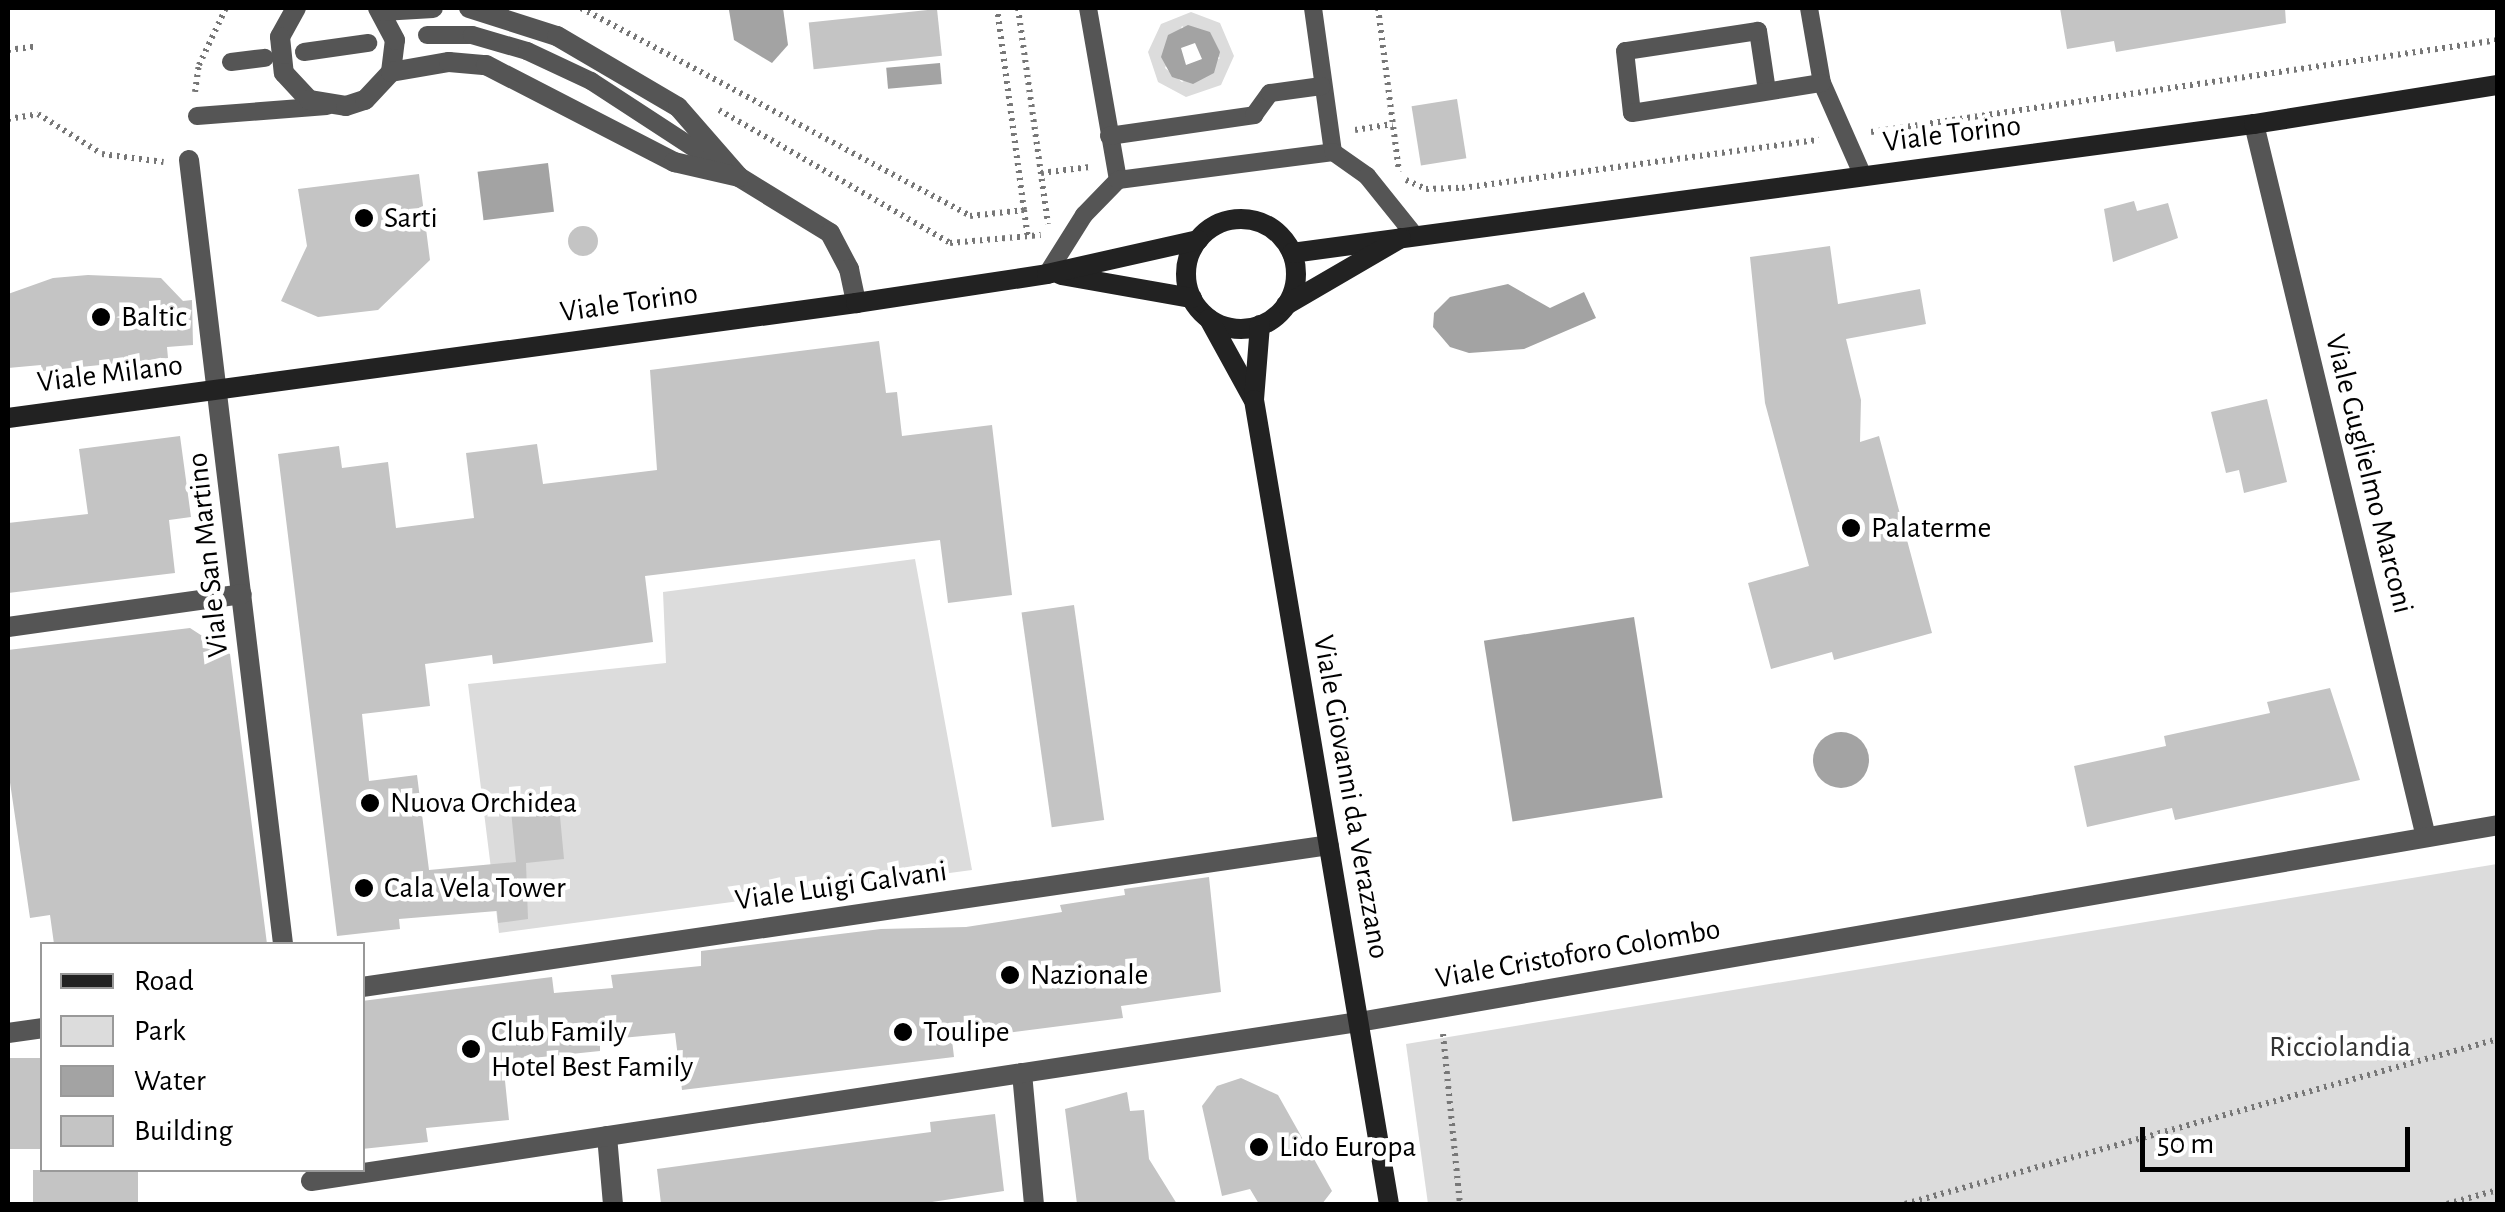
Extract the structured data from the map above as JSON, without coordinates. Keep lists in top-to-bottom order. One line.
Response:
{"streets":{"street":["Viale Torino","Viale Milano","Viale Guglielmo Marconi","Viale San Martino","Viale Giovanni da Verazzano","Viale Luigi Galvani","Viale Cristoforo Colombo"]},"crossings":[["Viale Torino","Viale Milano"],["Viale Torino","Viale Guglielmo Marconi"],["Viale Torino","Viale San Martino"],["Viale Torino","Viale Giovanni da Verazzano"],["Viale Milano","Viale San Martino"],["Viale Guglielmo Marconi","Viale Cristoforo Colombo"],["Viale Giovanni da Verazzano","Viale Luigi Galvani"],["Viale Giovanni da Verazzano","Viale Cristoforo Colombo"]],"parks":["Ricciolandia"],"places":["Sarti","Baltic","Palaterme","Nuova Orchidea","Cala Vela Tower","Nazionale","Toulipe","Club Family Hotel Best Family","Lido Europa"],"legend":["Road","Park","Water","Building"],"scale_bar":"50 m"}
